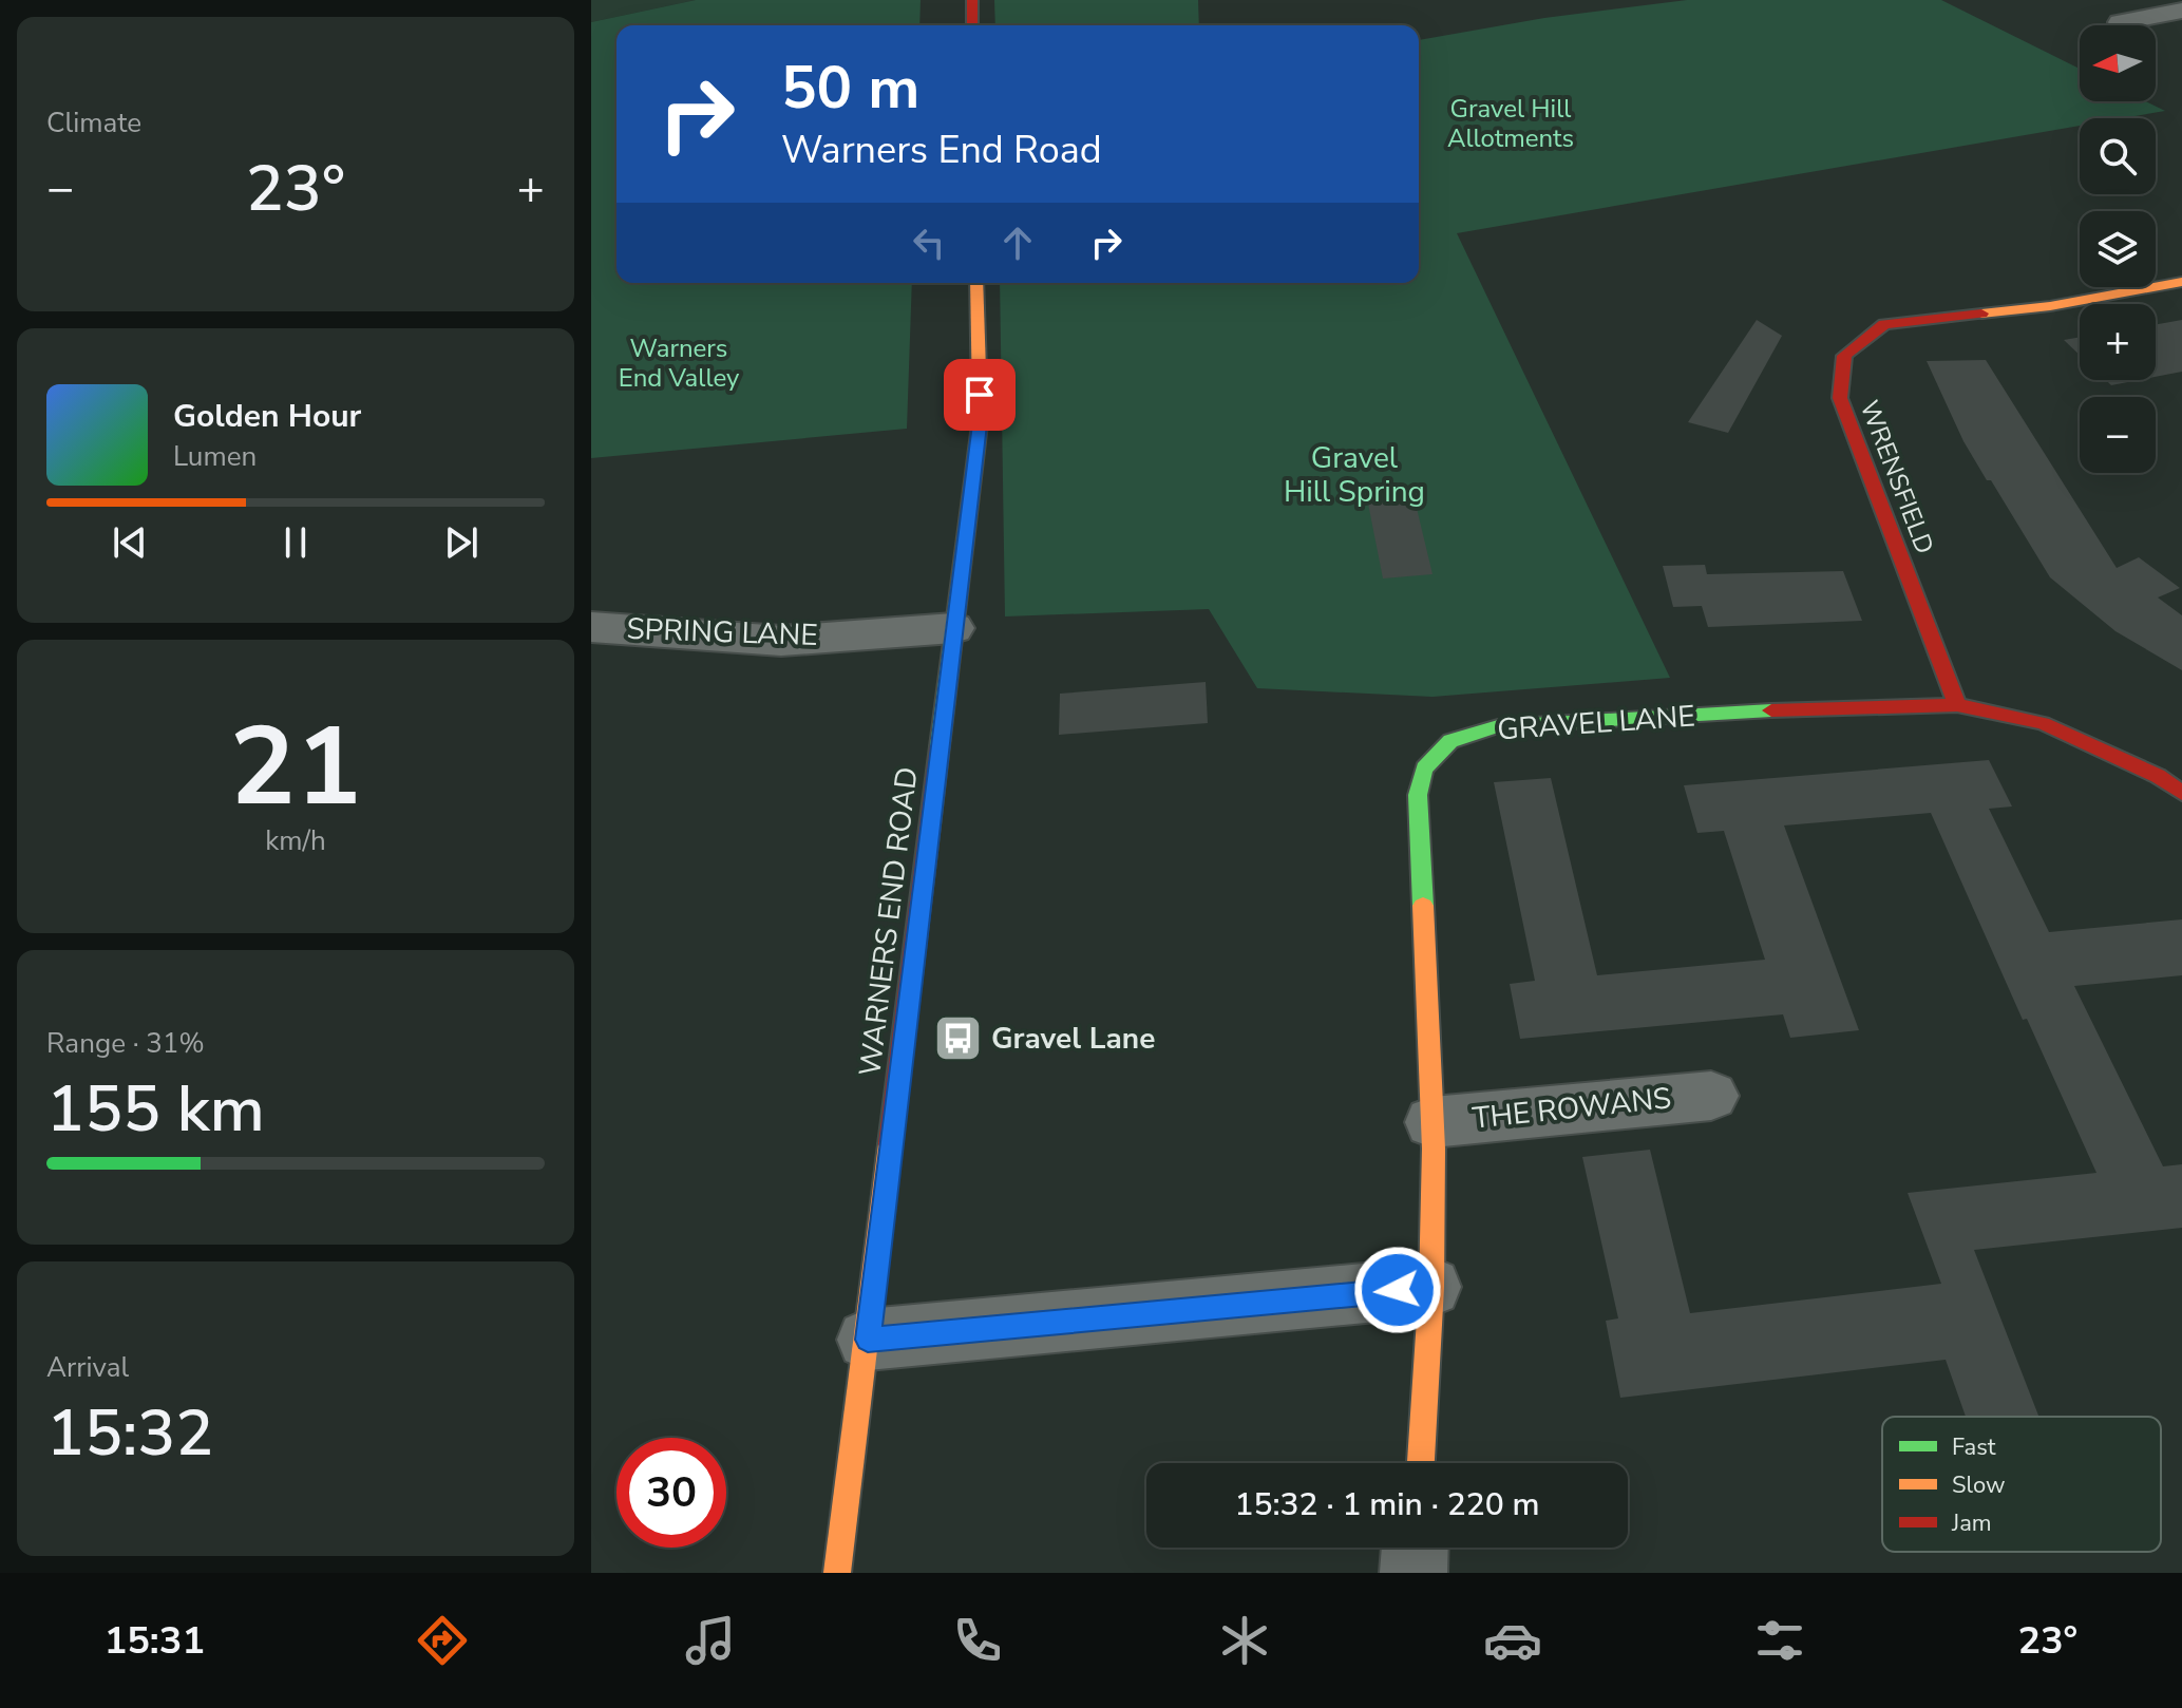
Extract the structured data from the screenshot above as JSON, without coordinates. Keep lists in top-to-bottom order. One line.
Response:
{"streets":{"street":["WRENSFIELD","SPRING LANE","GRAVEL LANE","WARNERS END ROAD","THE ROWANS"]},"crossings":[["WRENSFIELD","GRAVEL LANE"],["SPRING LANE","WARNERS END ROAD"],["GRAVEL LANE","THE ROWANS"]],"parks":["Gravel Hill Allotments","Warners End Valley","Gravel Hill Spring"],"places":{"bus stop":["Gravel Lane"]},"legend":["Fast","Slow","Jam"],"north":"left","page":{"tile":["Climate",["21","km/h"],["Range · 31%","155 km"],["Arrival","15:32"]],"map_buttons":["+","−"],"turn":["50 m","Warners End Road"],"heat":["−","23°","+"],"song":["Golden Hour","Lumen"],"limit":"30","trip":"15:32 · 1 min · 220 m","tabs":["15:31","23°"]}}
